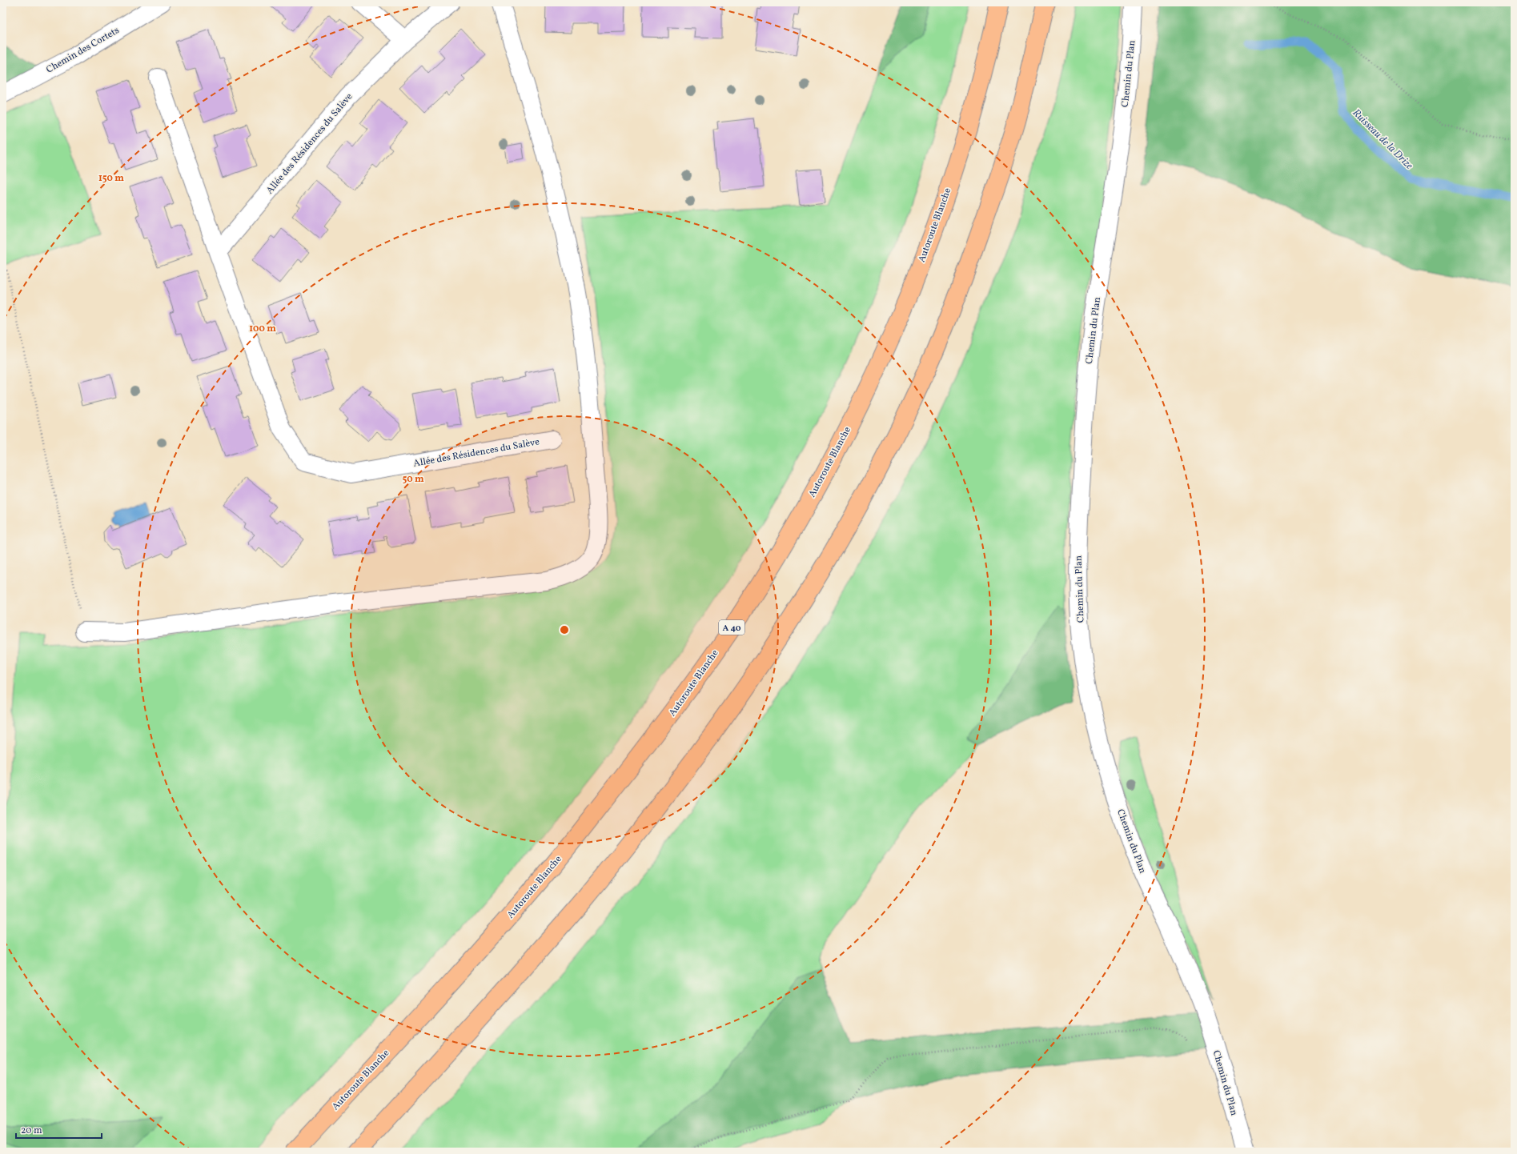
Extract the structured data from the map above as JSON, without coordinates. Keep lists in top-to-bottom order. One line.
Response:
{"streets":{"highway":["Autoroute Blanche","A 40"],"street":["Chemin des Cortets","Chemin du Plan","Allée des Résidences du Salève"]},"water":["Ruisseau de la Drize"],"scale_bar":"20 m","rings":["150 m","100 m","50 m"]}
